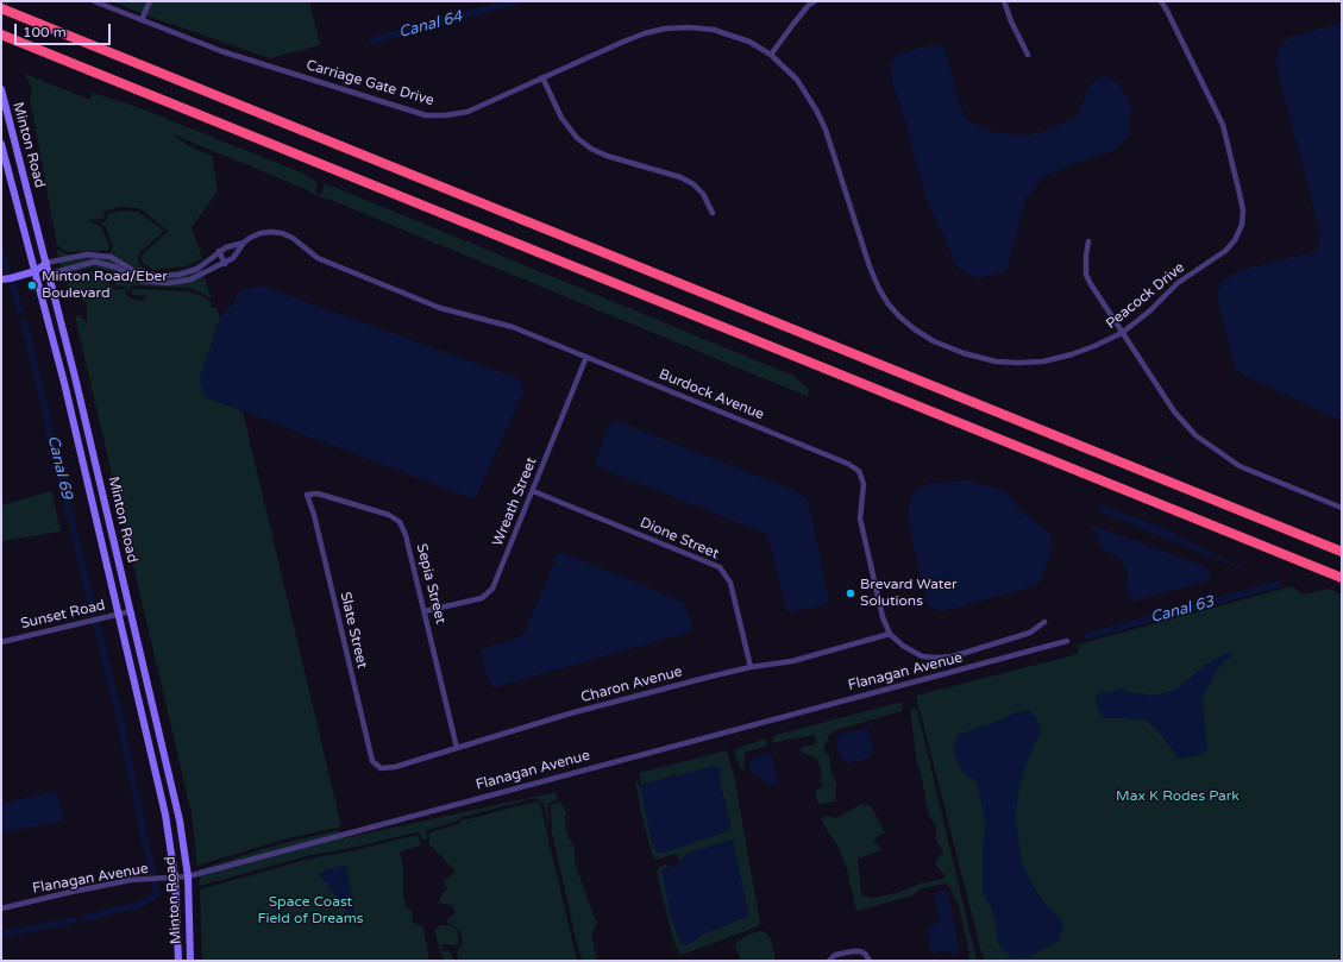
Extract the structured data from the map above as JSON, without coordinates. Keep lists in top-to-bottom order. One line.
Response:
{"streets":{"main road":["Minton Road"],"street":["Carriage Gate Drive","Peacock Drive","Burdock Avenue","Wreath Street","Dione Street","Sepia Street","Sunset Road","Slate Street","Flanagan Avenue","Charon Avenue"]},"crossings":[["Carriage Gate Drive","Peacock Drive"],["Minton Road","Burdock Avenue"],["Minton Road","Sunset Road"],["Minton Road","Flanagan Avenue"],["Burdock Avenue","Wreath Street"],["Burdock Avenue","Charon Avenue"],["Wreath Street","Dione Street"],["Wreath Street","Sepia Street"],["Dione Street","Charon Avenue"],["Sepia Street","Slate Street"],["Sepia Street","Charon Avenue"],["Slate Street","Charon Avenue"]],"water":["Canal 64","Canal 69","Canal 63"],"parks":["Max K Rodes Park","Space Coast Field of Dreams"],"places":["Minton Road/Eber Boulevard","Brevard Water Solutions"],"scale_bar":"100 m"}
